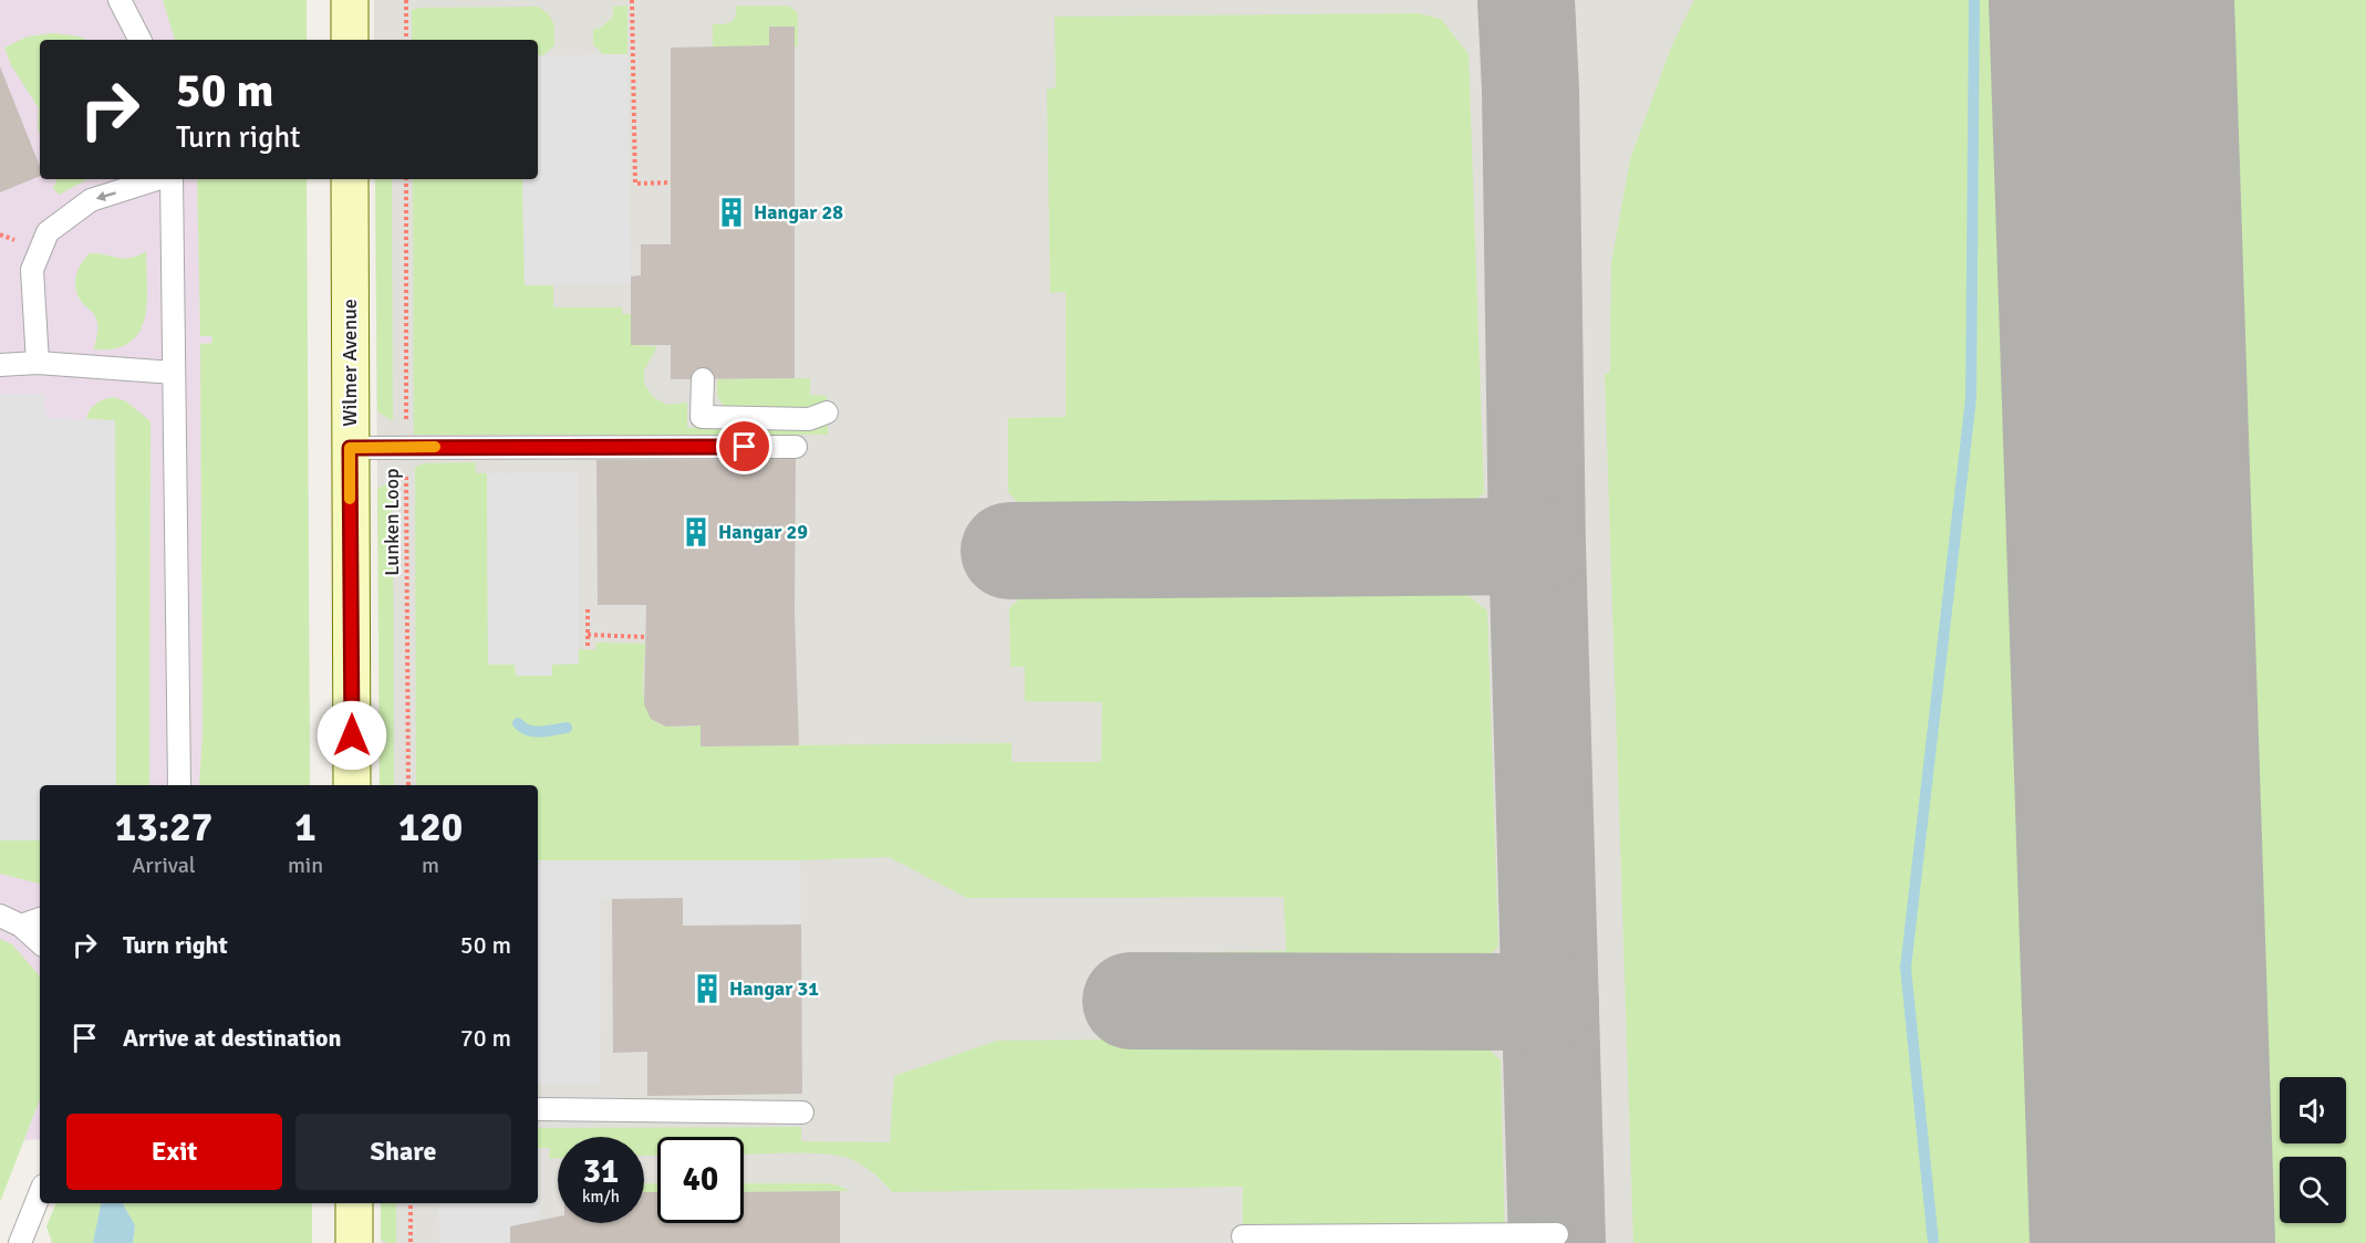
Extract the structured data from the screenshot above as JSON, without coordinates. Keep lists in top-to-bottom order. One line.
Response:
{"streets":{"street":["Wilmer Avenue"],"path":["Lunken Loop"]},"places":{"building":["Hangar 28","Hangar 29","Hangar 31"]},"page":{"turn":["50 m","Turn right"],"eta":["13:27","Arrival","1","min","120","m"],"list":[{"name":"Turn right","value":"50 m"},{"name":"Arrive at destination","value":"70 m"}],"buttons":["Exit","Share"],"speed":"31 km/h","limit":"40"}}
